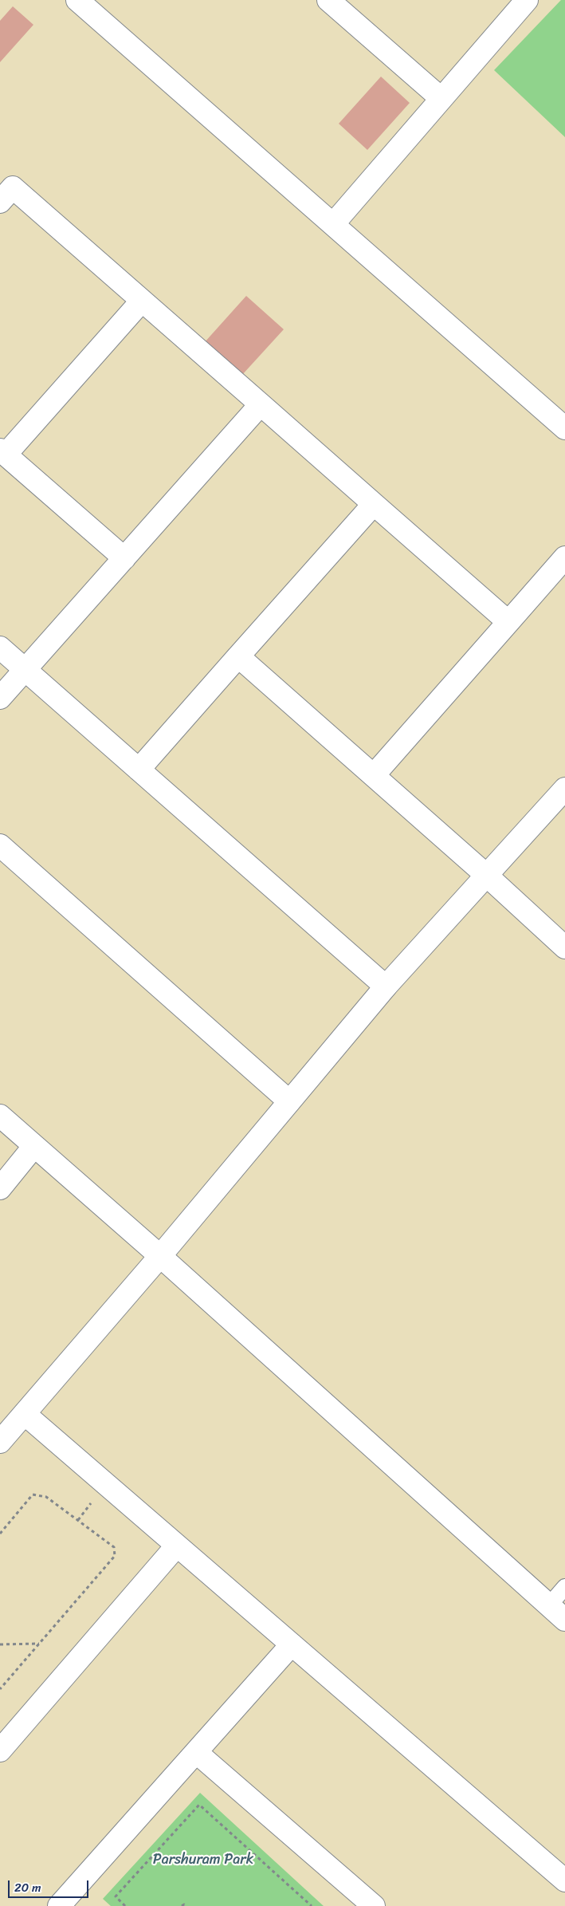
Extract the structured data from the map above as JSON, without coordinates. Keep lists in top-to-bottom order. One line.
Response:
{"parks":["Parshuram Park"],"scale_bar":"20 m"}
